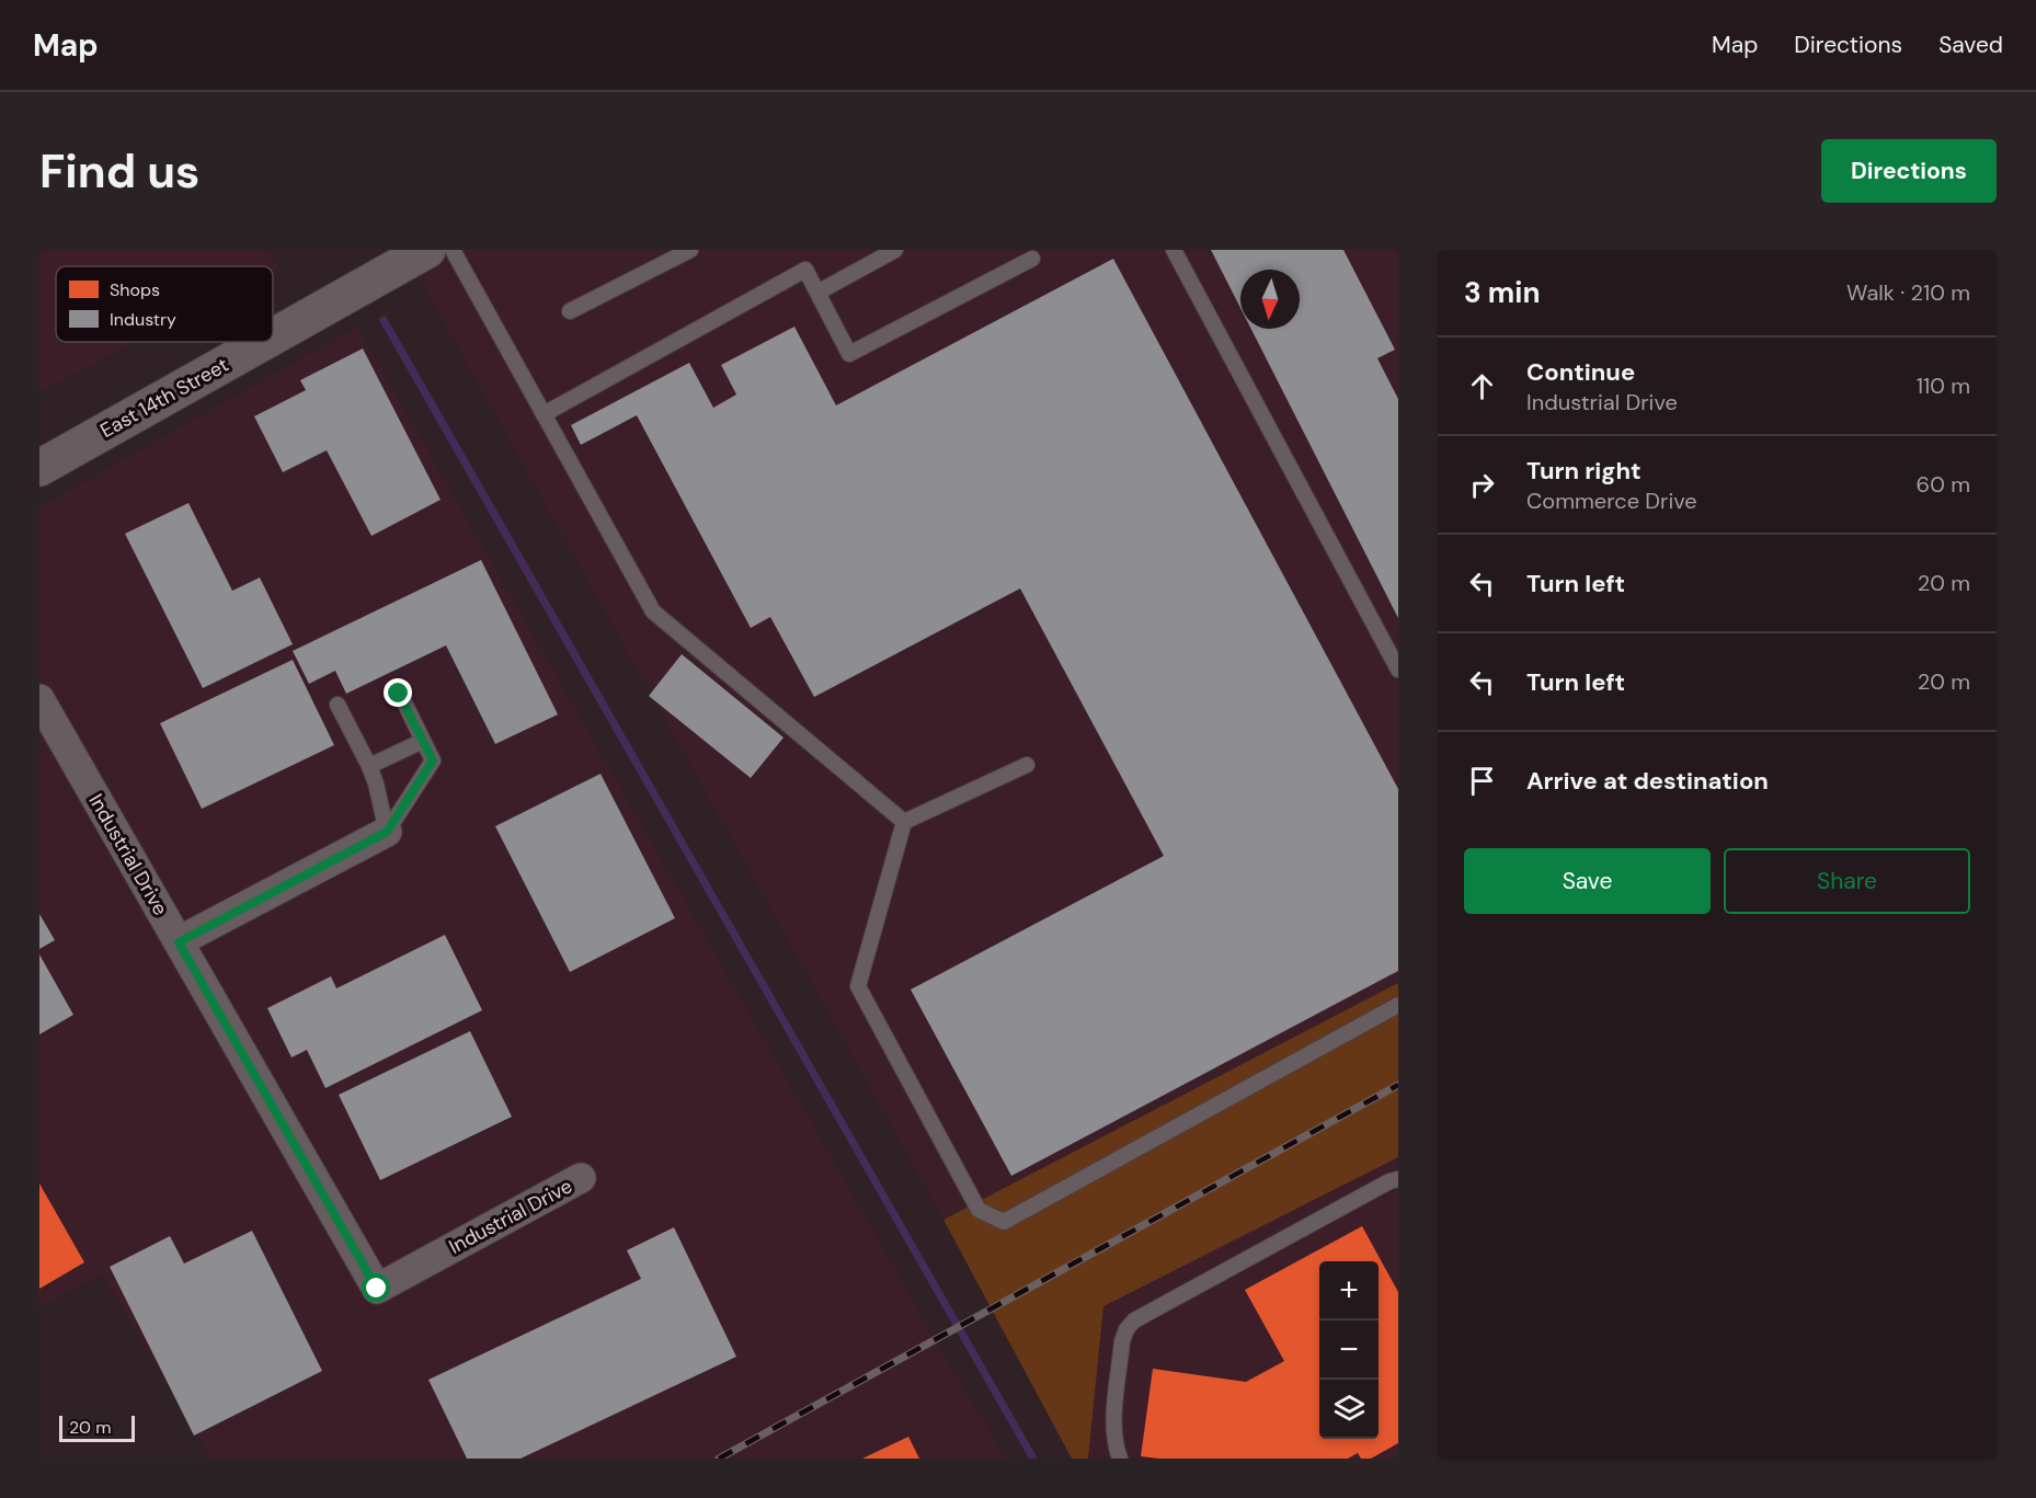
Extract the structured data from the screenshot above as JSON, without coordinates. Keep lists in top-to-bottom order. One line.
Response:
{"streets":{"street":["East 14th Street","Industrial Drive"]},"legend":["Shops","Industry"],"scale_bar":"20 m","north":"bottom","page":{"header":"Map","nav":["Map","Directions","Saved"],"buttons":["Directions",["Save","Share"]],"title":"Find us","heading":["3 min","Walk · 210 m"],"list":[["Continue","Industrial Drive","110 m"],["Turn right","Commerce Drive","60 m"],["Turn left","20 m"],["Turn left","20 m"],"Arrive at destination"],"map_buttons":["+","−"],"scale":"20 m"}}
